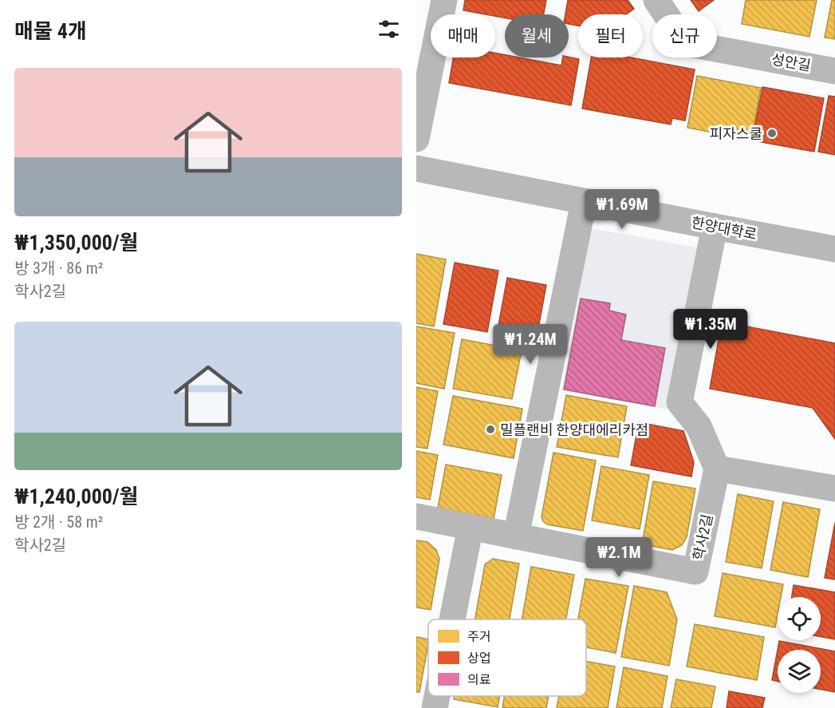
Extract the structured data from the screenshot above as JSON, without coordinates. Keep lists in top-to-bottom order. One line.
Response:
{"streets":{"street":["성안길","한양대학로","학사2길"]},"places":["피자스쿨","밀플랜비 한양대에리카점"],"legend":["주거","상업","의료"],"page":{"heading":"매물 4개","chip":["매매","월세","필터","신규"],"list":[{"name":"₩1,350,000/월","note":"방 3개 · 86 m² · 학사2길"},{"name":"₩1,240,000/월","note":"방 2개 · 58 m² · 학사2길"}],"price":["₩1.69M","₩1.35M","₩1.24M","₩2.1M"]}}
